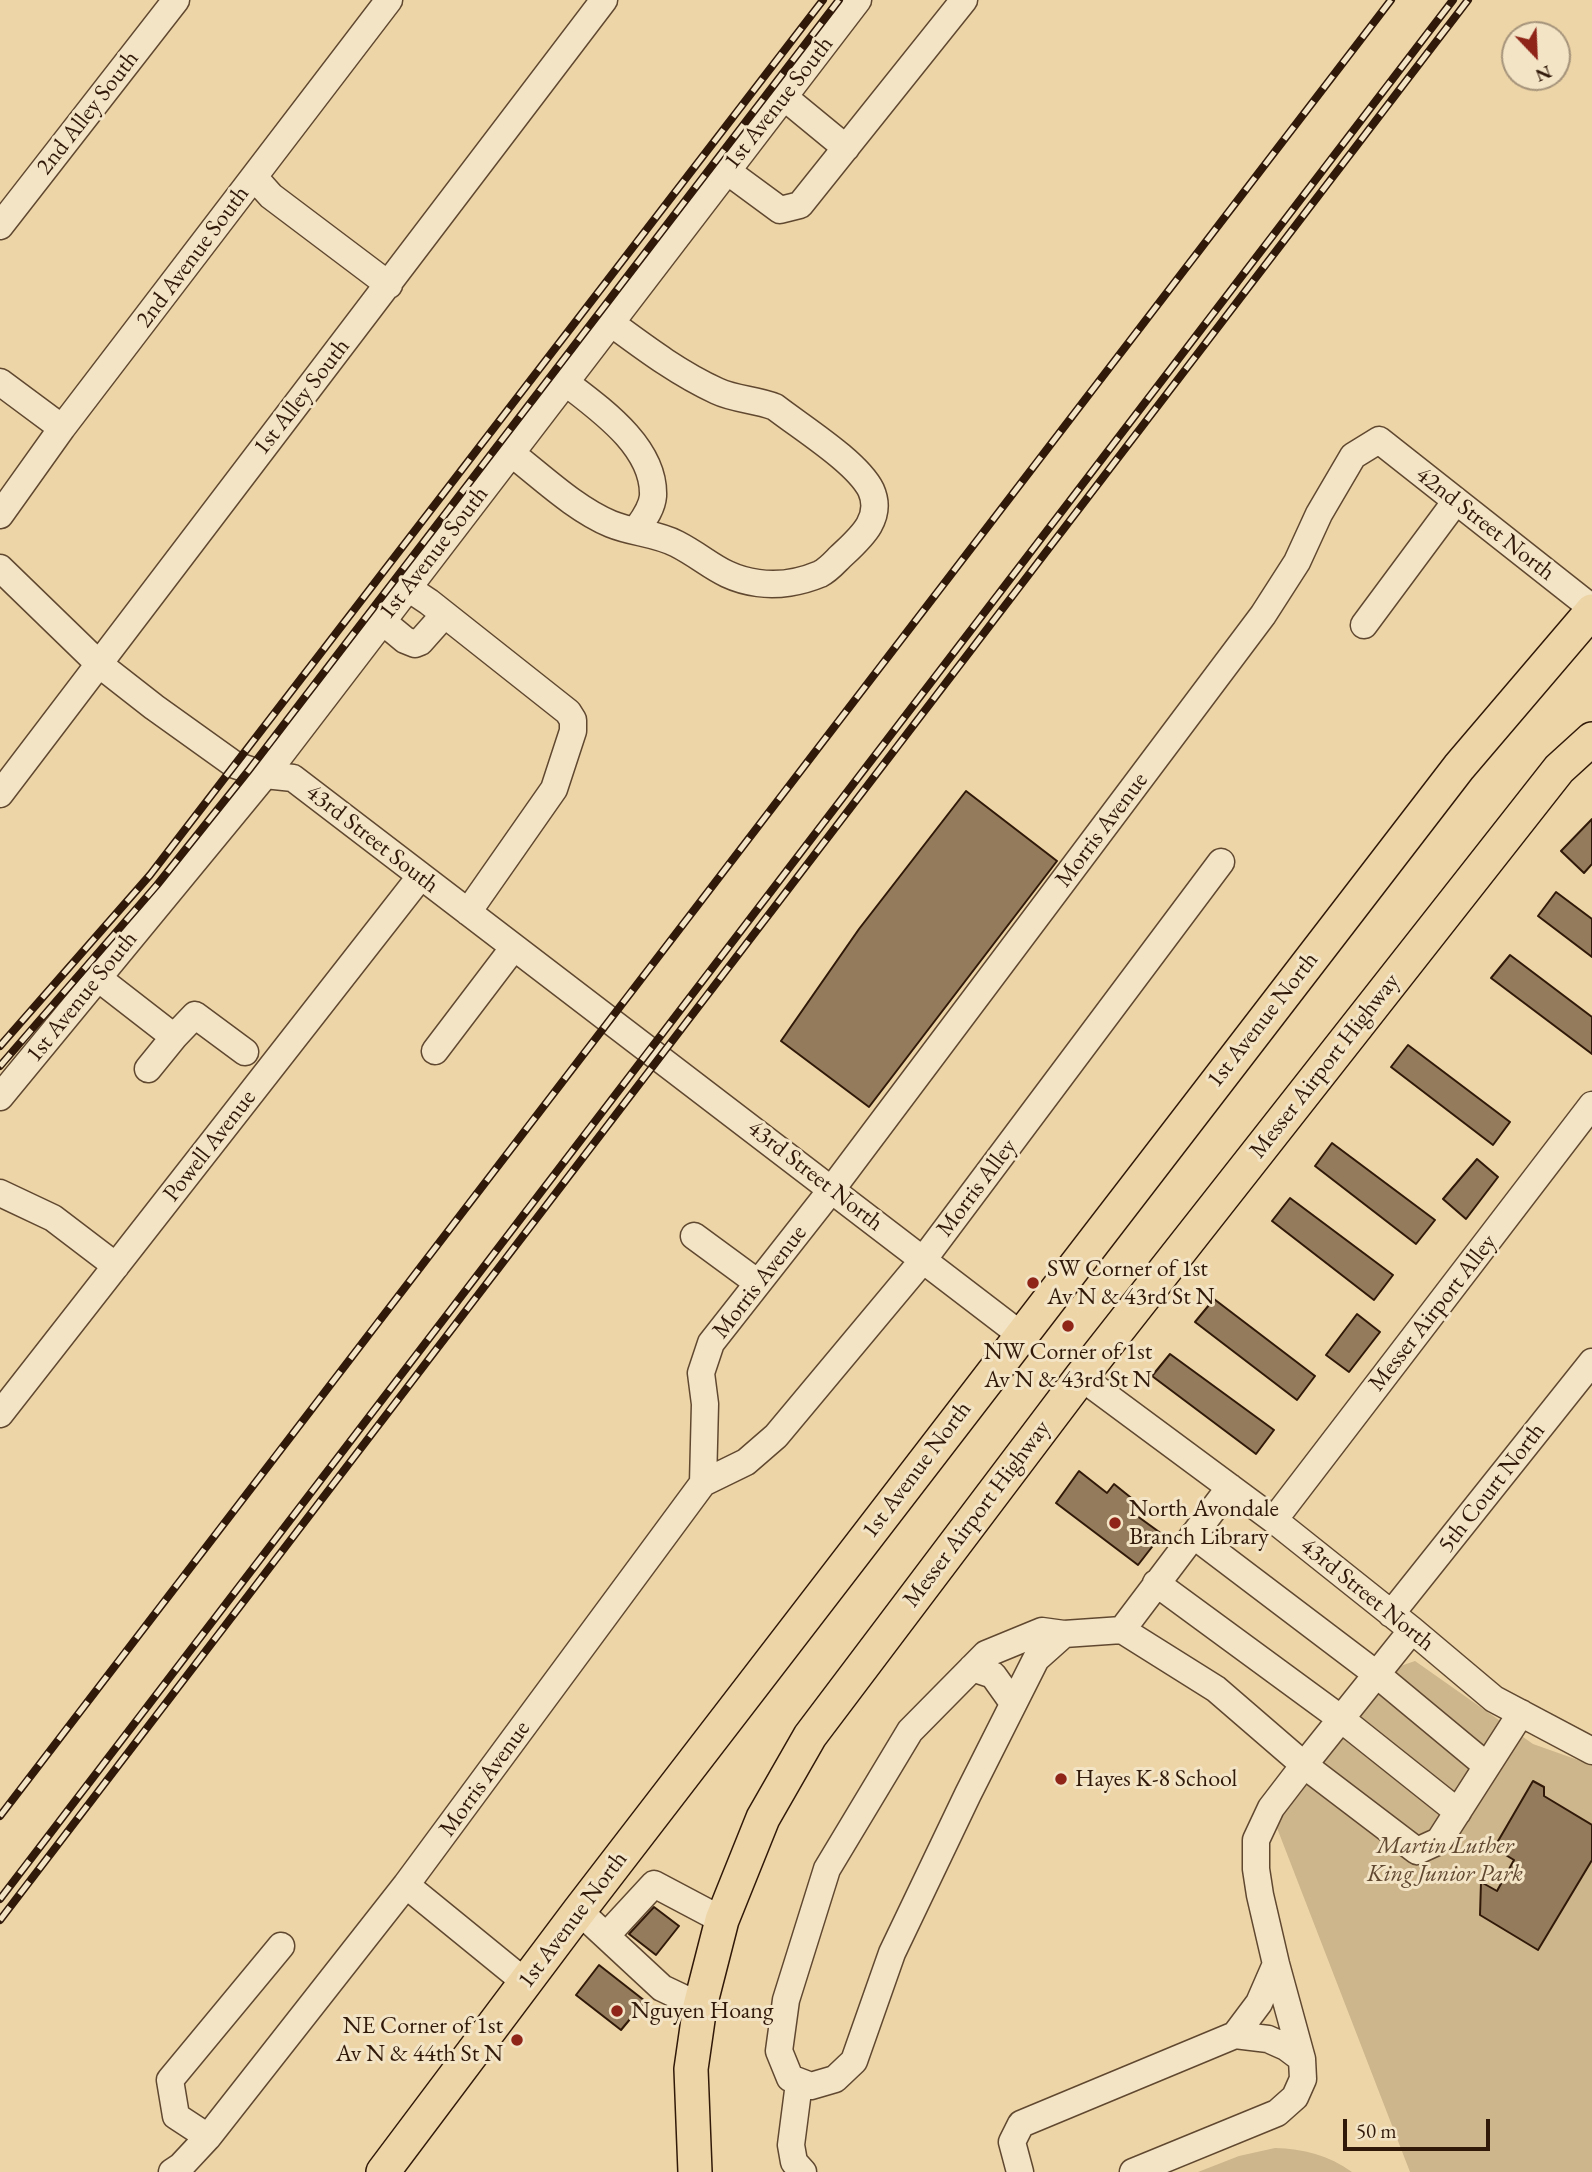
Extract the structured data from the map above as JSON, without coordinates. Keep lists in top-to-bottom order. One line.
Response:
{"streets":{"main road":["1st Avenue North","Messer Airport Highway"],"street":["1st Avenue South","2nd Alley South","2nd Avenue South","1st Alley South","42nd Street North","Morris Avenue","43rd Street South","Powell Avenue","43rd Street North","Morris Alley","Messer Airport Alley","5th Court North"]},"crossings":[["1st Avenue South","43rd Street South"],["1st Alley South","43rd Street South"],["42nd Street North","Morris Avenue"],["42nd Street North","1st Avenue North"],["Morris Avenue","43rd Street North"],["Morris Avenue","Morris Alley"],["43rd Street South","Powell Avenue"],["43rd Street South","43rd Street North"],["1st Avenue North","43rd Street North"],["Messer Airport Highway","43rd Street North"],["43rd Street North","Morris Alley"],["43rd Street North","Messer Airport Alley"],["43rd Street North","5th Court North"]],"parks":["Martin Luther King Junior Park"],"places":["SW Corner of 1st Av N & 43rd St N","NW Corner of 1st Av N & 43rd St N","North Avondale Branch Library","Hayes K-8 School","Nguyen Hoang","NE Corner of 1st Av N & 44th St N"],"scale_bar":"50 m","north":"bottom right"}
